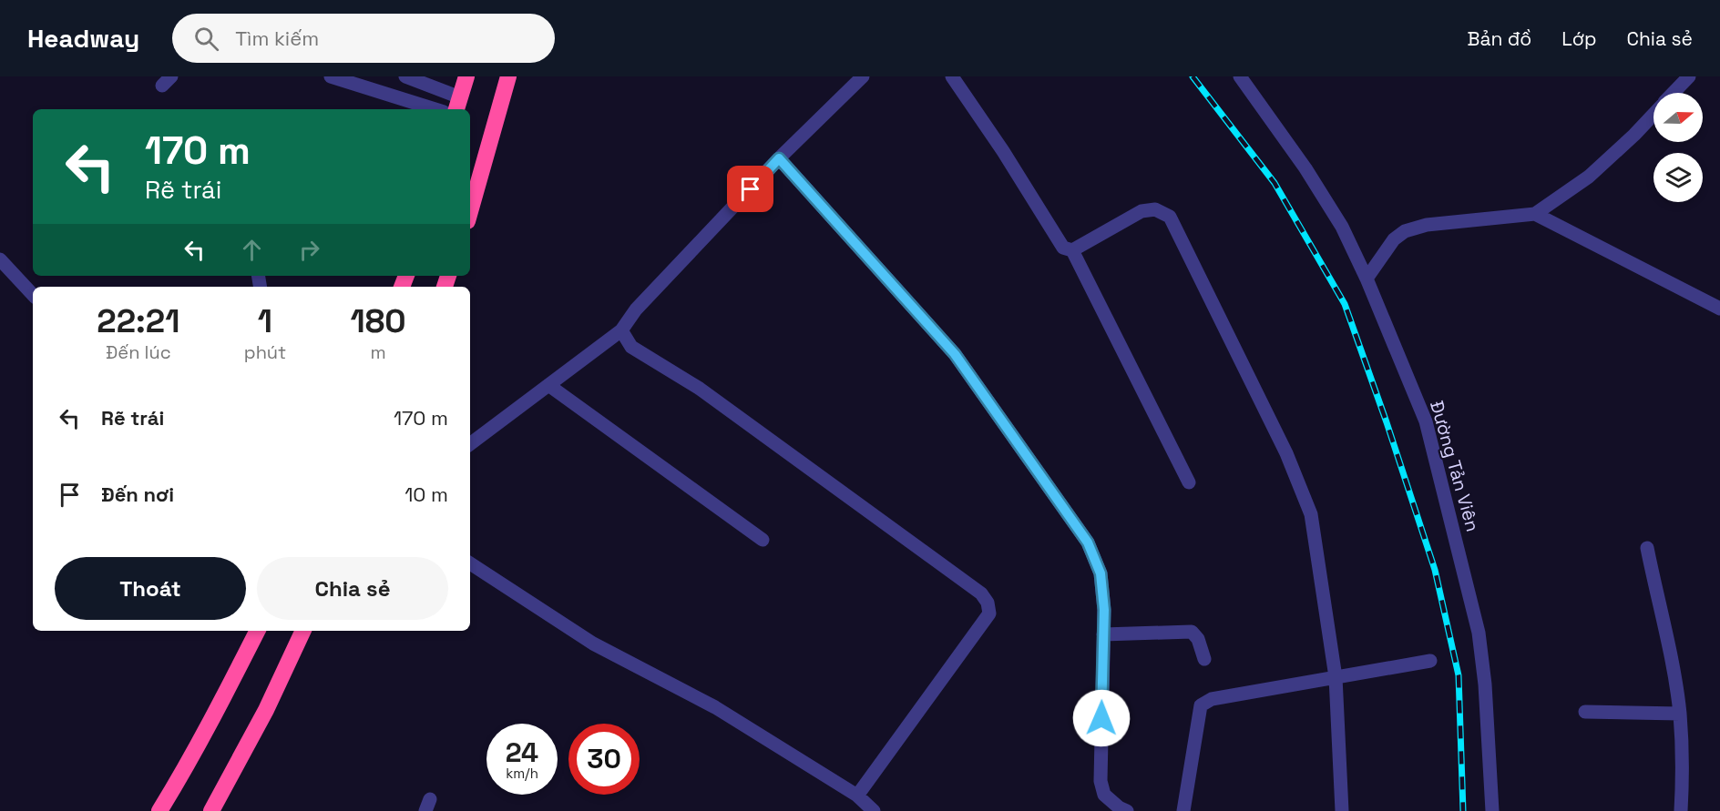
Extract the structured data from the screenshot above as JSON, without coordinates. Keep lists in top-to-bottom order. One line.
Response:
{"streets":{"street":["Đường Tản Viên"]},"north":"right","page":{"header":"Headway","search":"Tìm kiếm","nav":["Bản đồ","Lớp","Chia sẻ"],"turn":["170 m","Rẽ trái"],"eta":["22:21","Đến lúc","1","phút","180","m"],"list":[{"name":"Rẽ trái","value":"170 m"},{"name":"Đến nơi","value":"10 m"}],"buttons":["Thoát","Chia sẻ"],"speed":"24 km/h","limit":"30"}}
